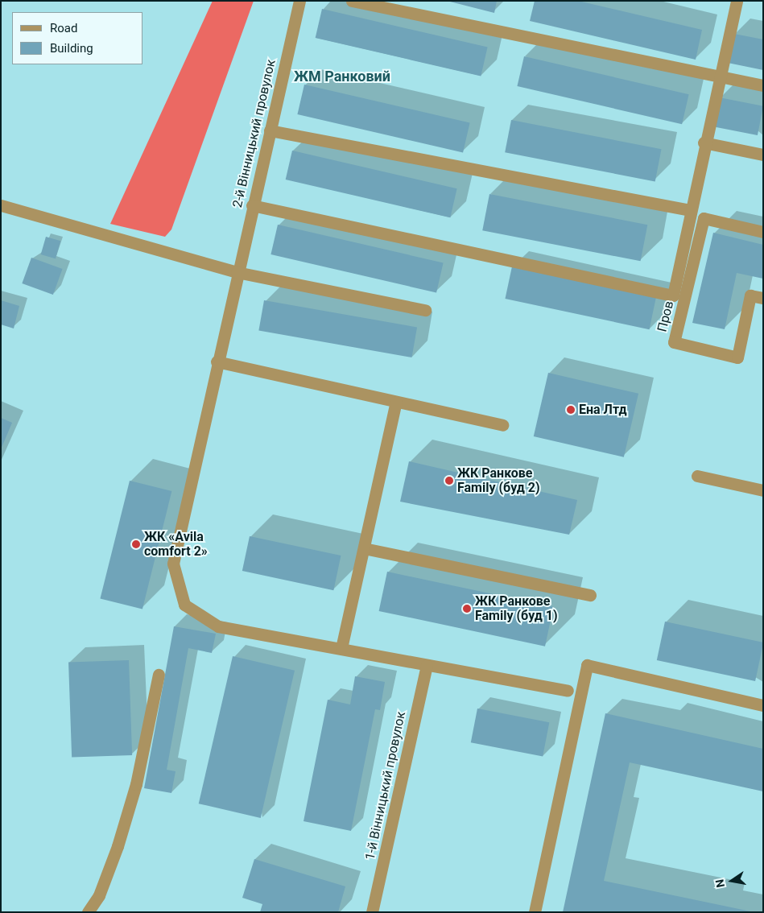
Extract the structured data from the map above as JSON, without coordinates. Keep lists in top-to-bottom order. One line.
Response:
{"streets":{"street":["2-й Вінницький провулок","Пров","1-й Вінницький провулок"]},"crossings":[["2-й Вінницький провулок","1-й Вінницький провулок"]],"districts":["ЖМ Ранковий"],"places":["Ена Лтд","ЖК Ранкове Family (буд 2)","ЖК «Avila comfort 2»","ЖК Ранкове Family (буд 1)"],"legend":["Road","Building"],"north":"left"}
